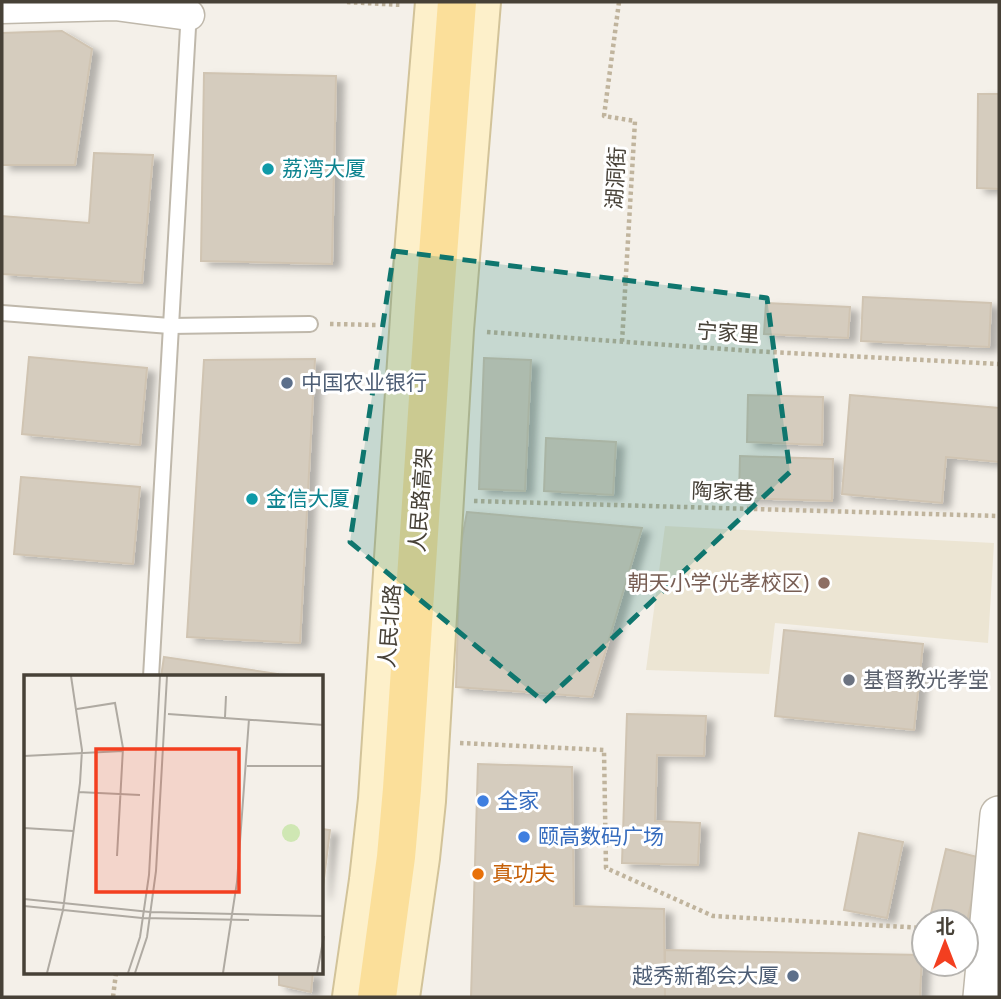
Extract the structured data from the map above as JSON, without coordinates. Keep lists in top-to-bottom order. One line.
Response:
{"streets":{"main road":["人民路高架","人民北路"],"path":["湖洞街","宁家里","陶家巷"]},"crossings":[["湖洞街","宁家里"],["人民路高架","人民北路"]],"places":["荔湾大厦","中国农业银行","金信大厦","朝天小学(光孝校区)","基督教光孝堂","全家","颐高数码广场","真功夫","越秀新都会大厦"],"north":"top"}
